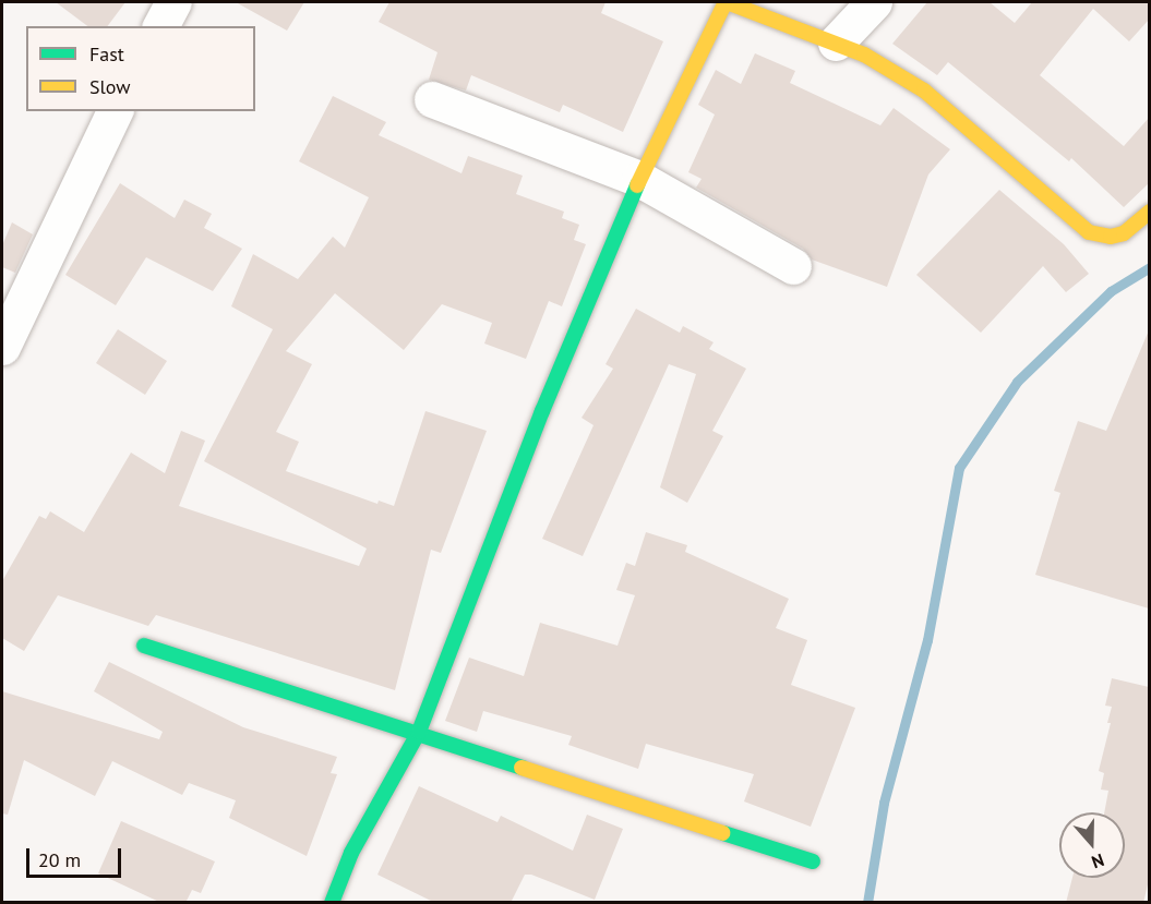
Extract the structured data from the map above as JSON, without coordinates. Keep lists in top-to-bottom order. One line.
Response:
{"legend":["Fast","Slow"],"scale_bar":"20 m","north":"bottom"}
